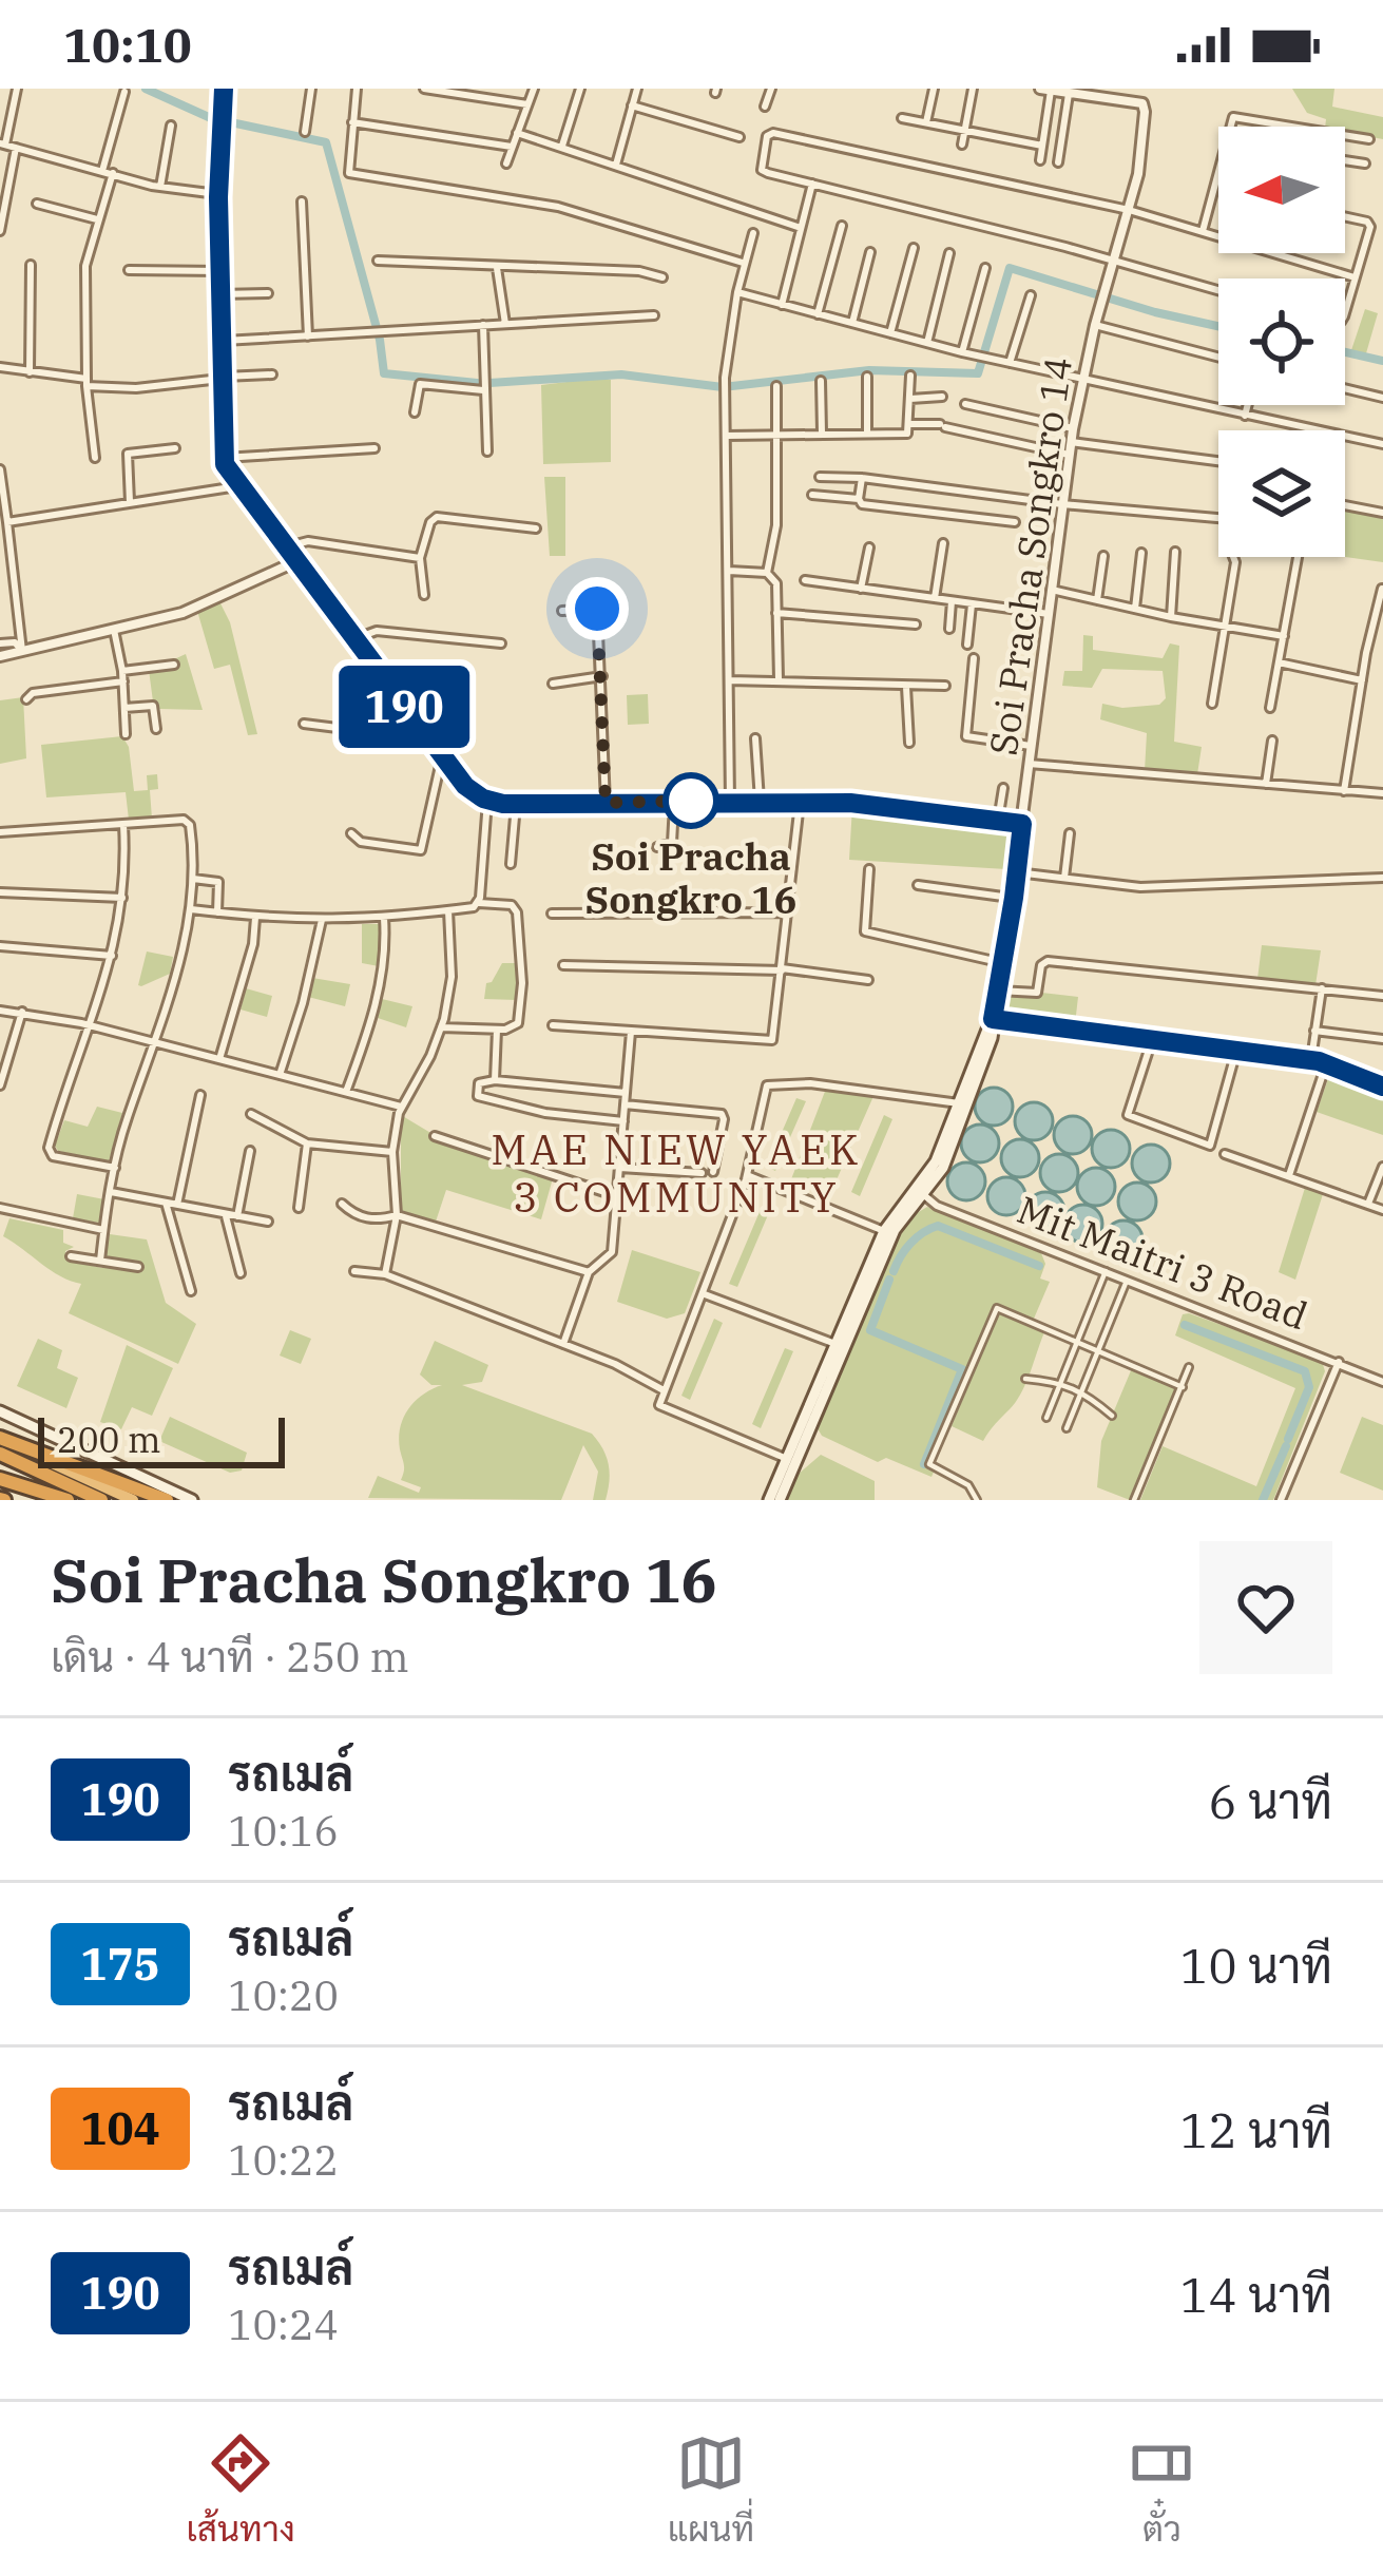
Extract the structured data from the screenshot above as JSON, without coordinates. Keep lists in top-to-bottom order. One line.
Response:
{"streets":{"street":["Soi Pracha Songkro 14","Mit Maitri 3 Road"]},"districts":["MAE NIEW YAEK 3 COMMUNITY"],"places":["Soi Pracha Songkro 16"],"lines":["bus line 190"],"scale_bar":"200 m","north":"left","page":{"status":"10:10","on_map":"190","scale":"200 m","heading":["Soi Pracha Songkro 16","เดิน · 4 นาที · 250 m"],"list":[{"mark":"190","name":"รถเมล์","note":"10:16","value":"6 นาที"},{"mark":"175","name":"รถเมล์","note":"10:20","value":"10 นาที"},{"mark":"104","name":"รถเมล์","note":"10:22","value":"12 นาที"},{"mark":"190","name":"รถเมล์","note":"10:24","value":"14 นาที"}],"tabs":["เส้นทาง","แผนที่","ตั๋ว"]}}
